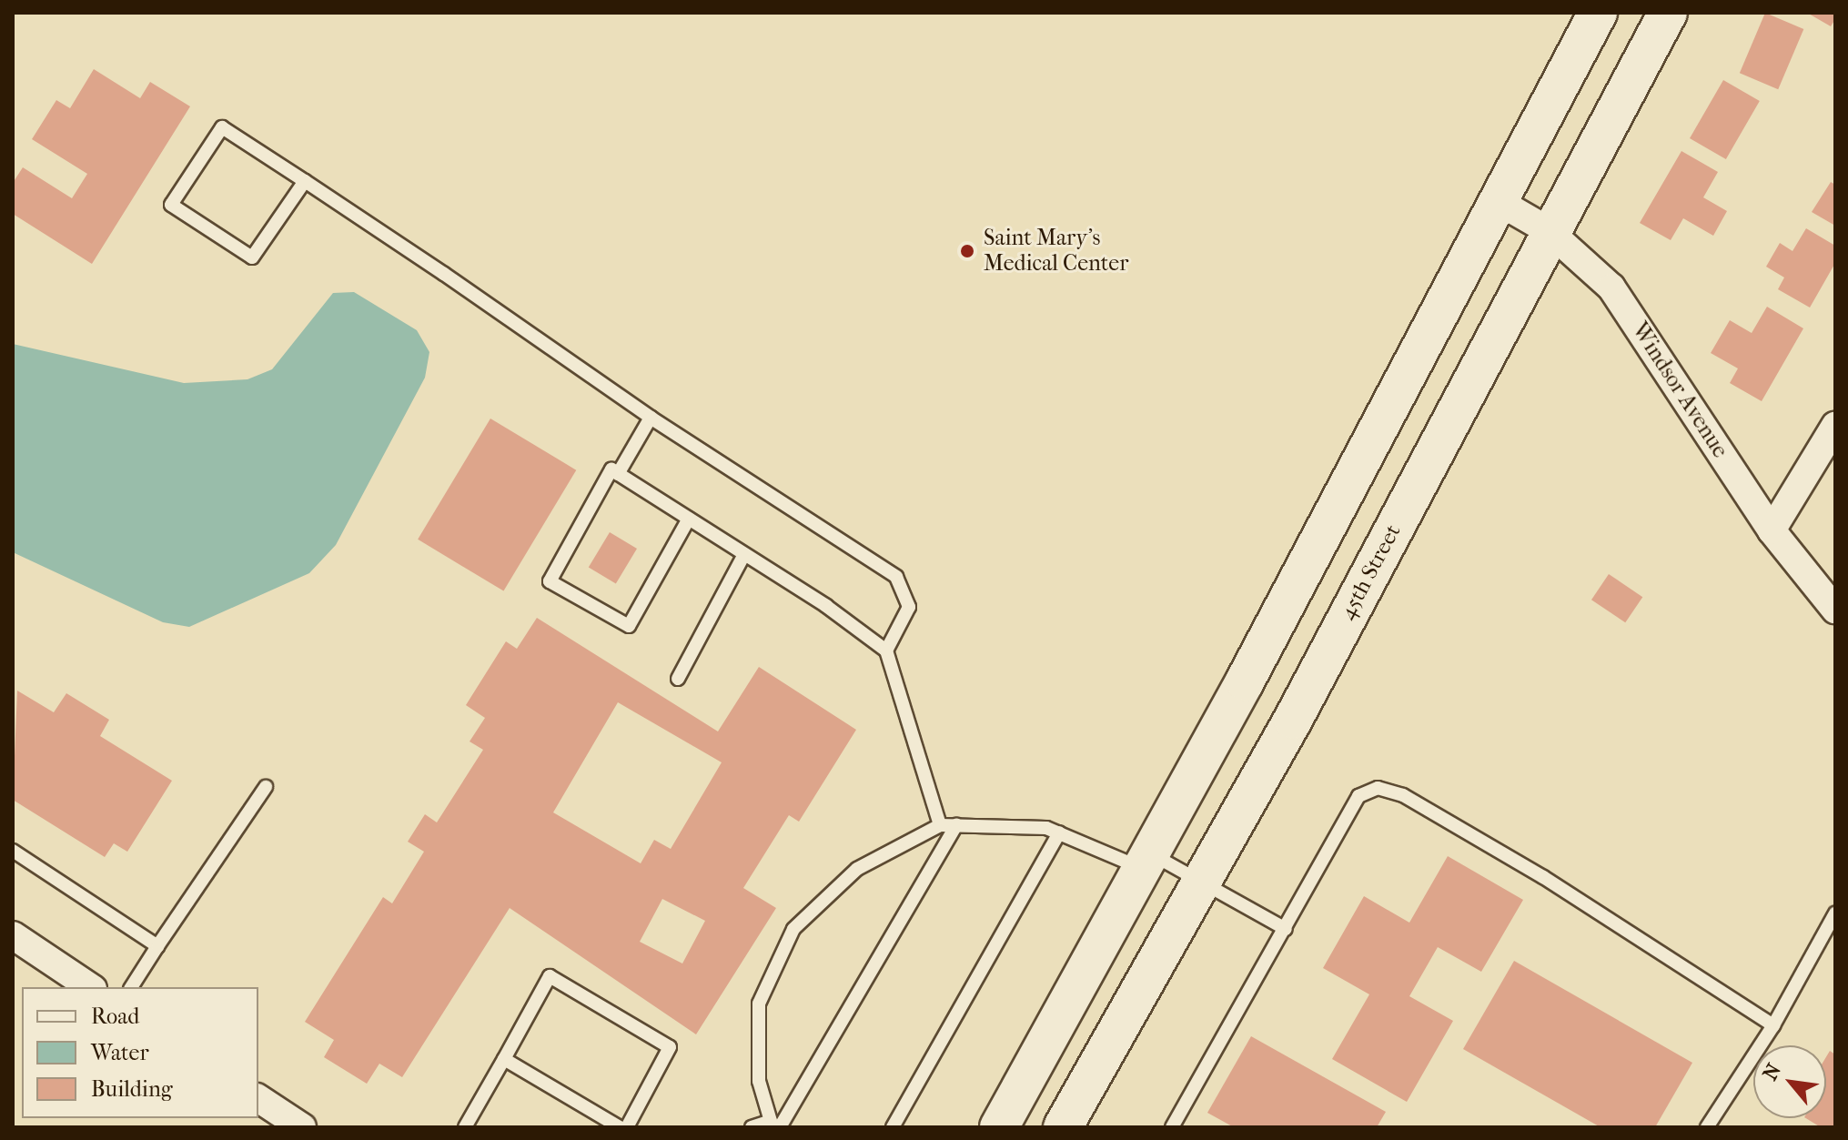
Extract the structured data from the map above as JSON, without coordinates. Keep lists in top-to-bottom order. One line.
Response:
{"streets":{"main road":["45th Street"],"street":["Windsor Avenue"]},"crossings":[["Windsor Avenue","45th Street"]],"places":["Saint Mary's Medical Center"],"legend":["Road","Water","Building"],"north":"top left"}
